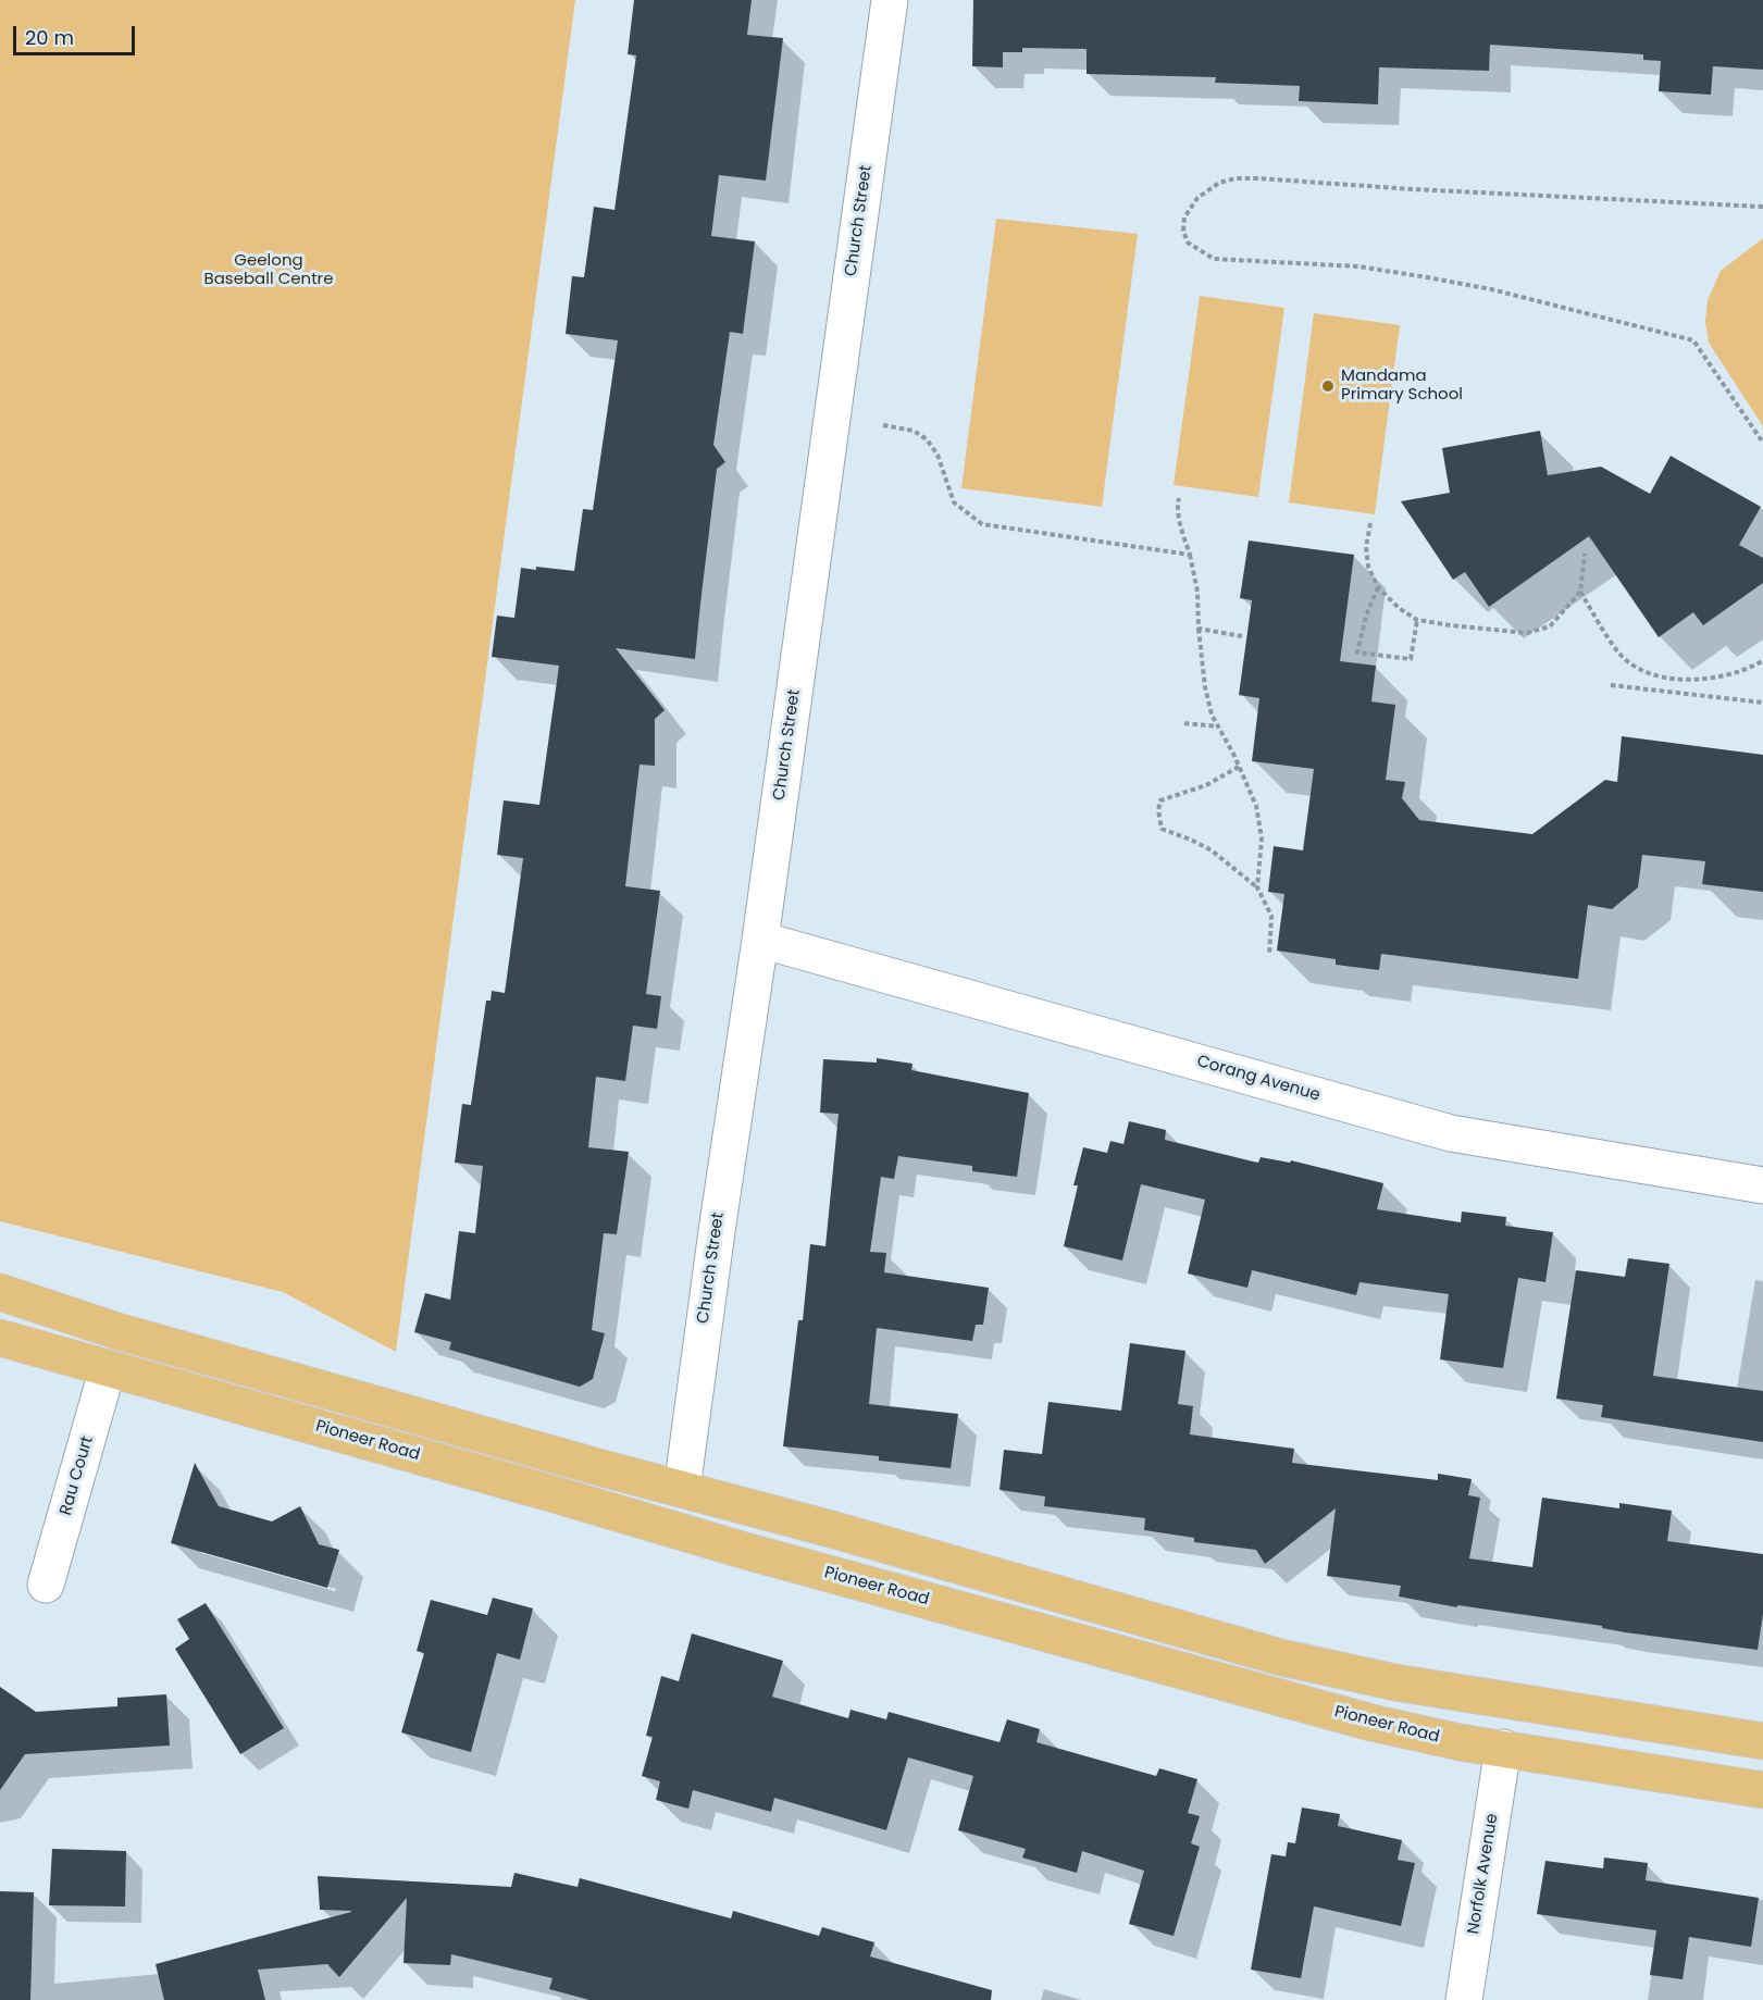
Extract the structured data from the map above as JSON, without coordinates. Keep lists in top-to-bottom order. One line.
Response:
{"streets":{"main road":["Pioneer Road"],"street":["Church Street","Corang Avenue","Rau Court","Norfolk Avenue"]},"crossings":[["Church Street","Corang Avenue"],["Pioneer Road","Rau Court"],["Pioneer Road","Norfolk Avenue"]],"parks":["Geelong Baseball Centre"],"places":["Mandama Primary School"],"scale_bar":"20 m"}
